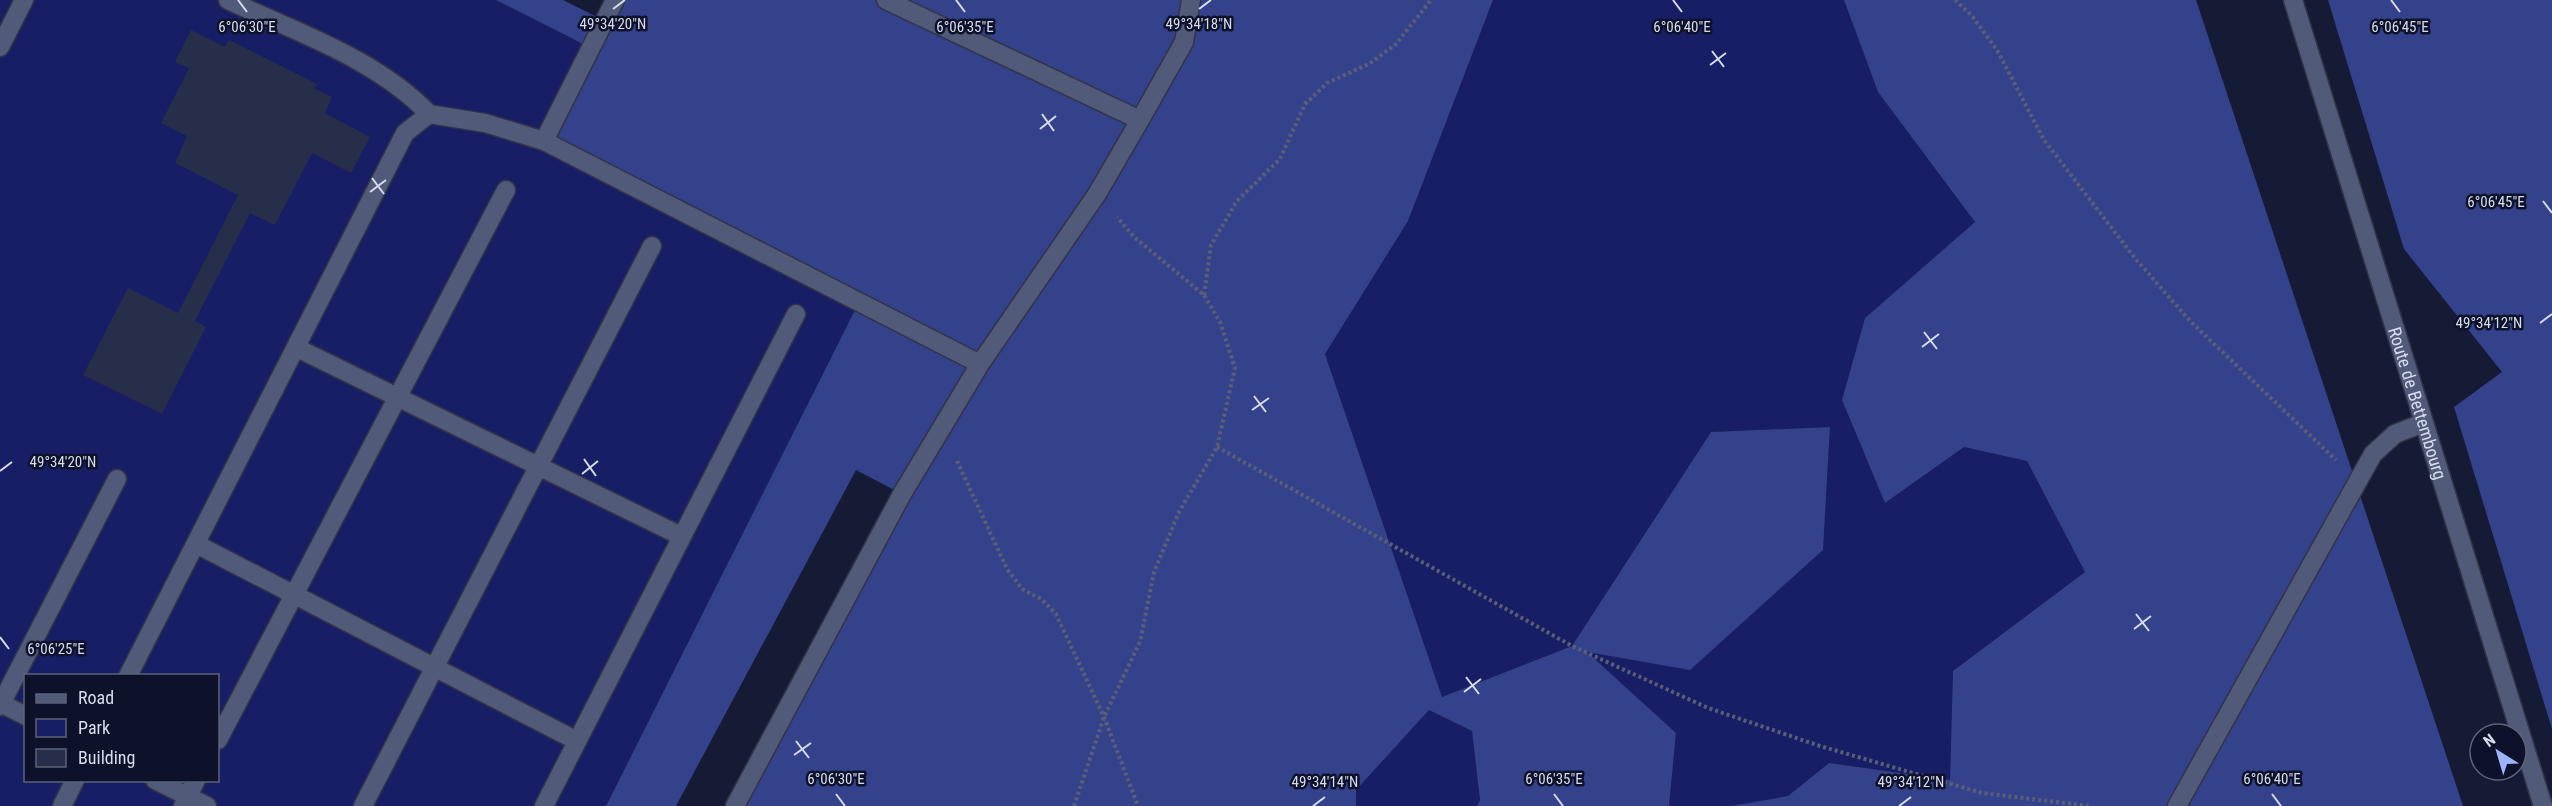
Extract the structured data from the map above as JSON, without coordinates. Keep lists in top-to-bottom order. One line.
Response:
{"streets":{"street":["Route de Bettembourg"]},"legend":["Road","Park","Building"],"north":"top left","coordinates":["49°34'20\"N","49°34'18\"N","6°06'30\"E","6°06'35\"E","6°06'40\"E","6°06'45\"E","49°34'12\"N","6°06'25\"E","49°34'14\"N"]}
